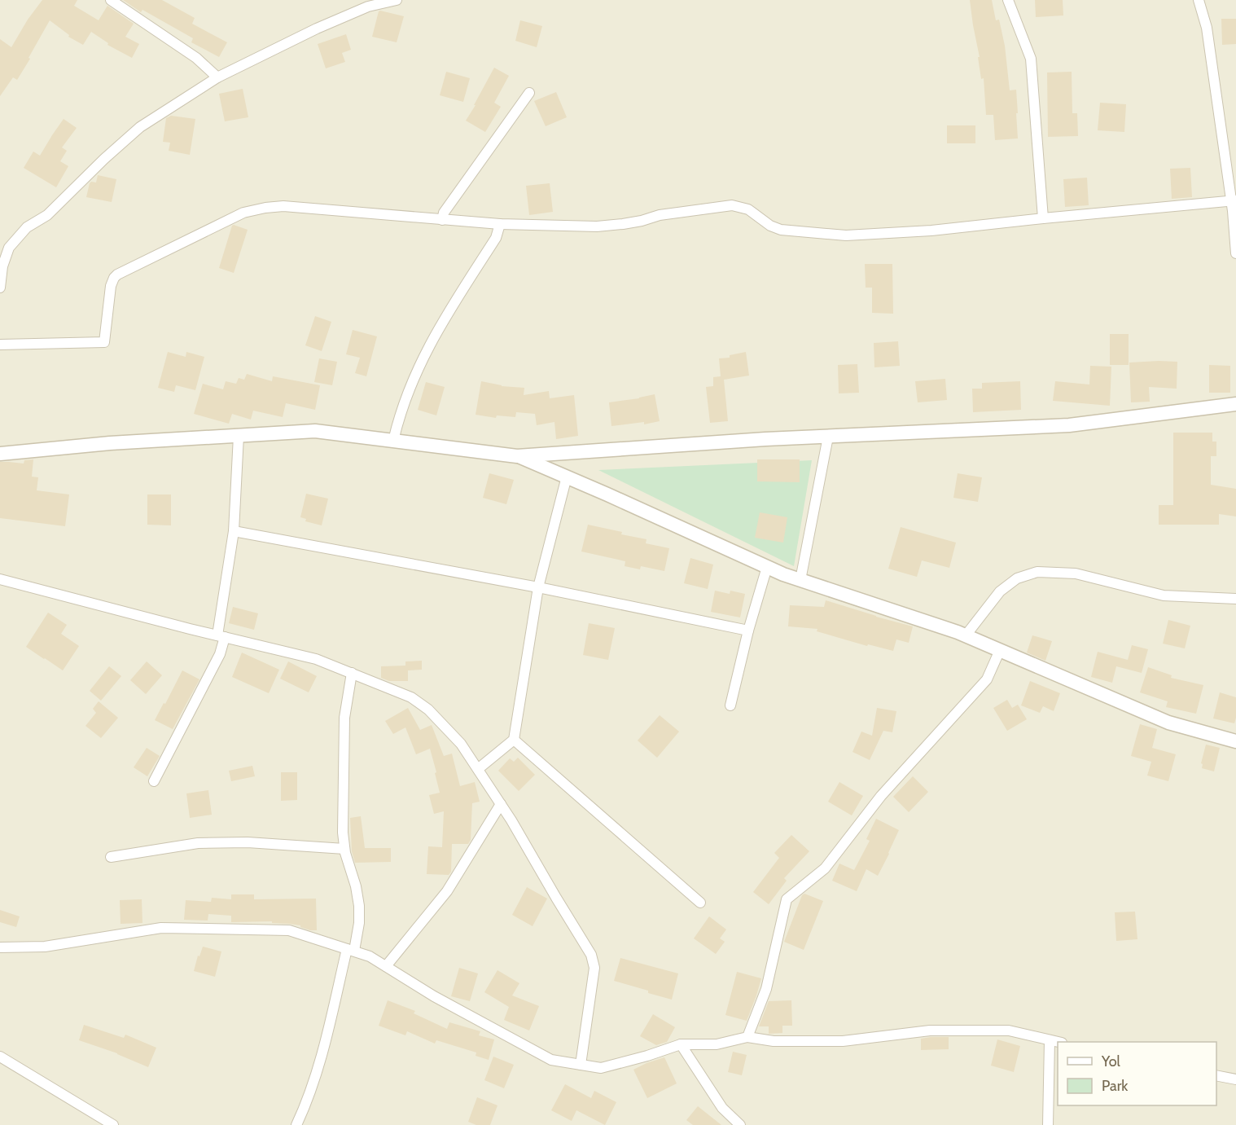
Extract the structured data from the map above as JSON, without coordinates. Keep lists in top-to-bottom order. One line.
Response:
{"legend":["Yol","Park"]}
